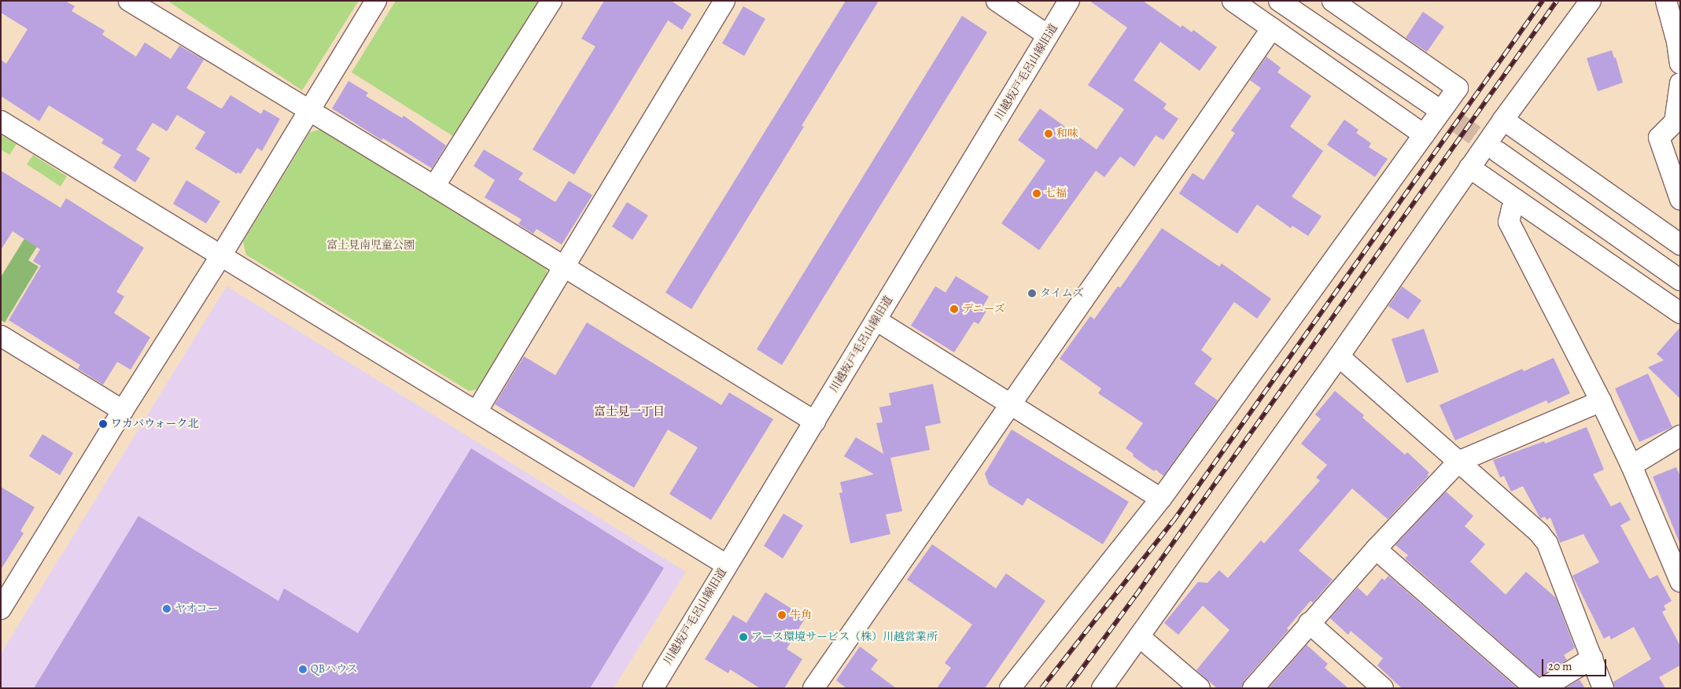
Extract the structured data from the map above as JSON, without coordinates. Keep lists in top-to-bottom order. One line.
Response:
{"streets":{"street":["川越坂戸毛呂山線旧道"]},"districts":["富士見一丁目"],"parks":["富士見南児童公園"],"places":["和味","七福","タイムズ","デニーズ","ワカバウォーク北","ヤオコー","牛角","アース環境サービス（株）川越営業所","QBハウス"],"scale_bar":"20 m"}
